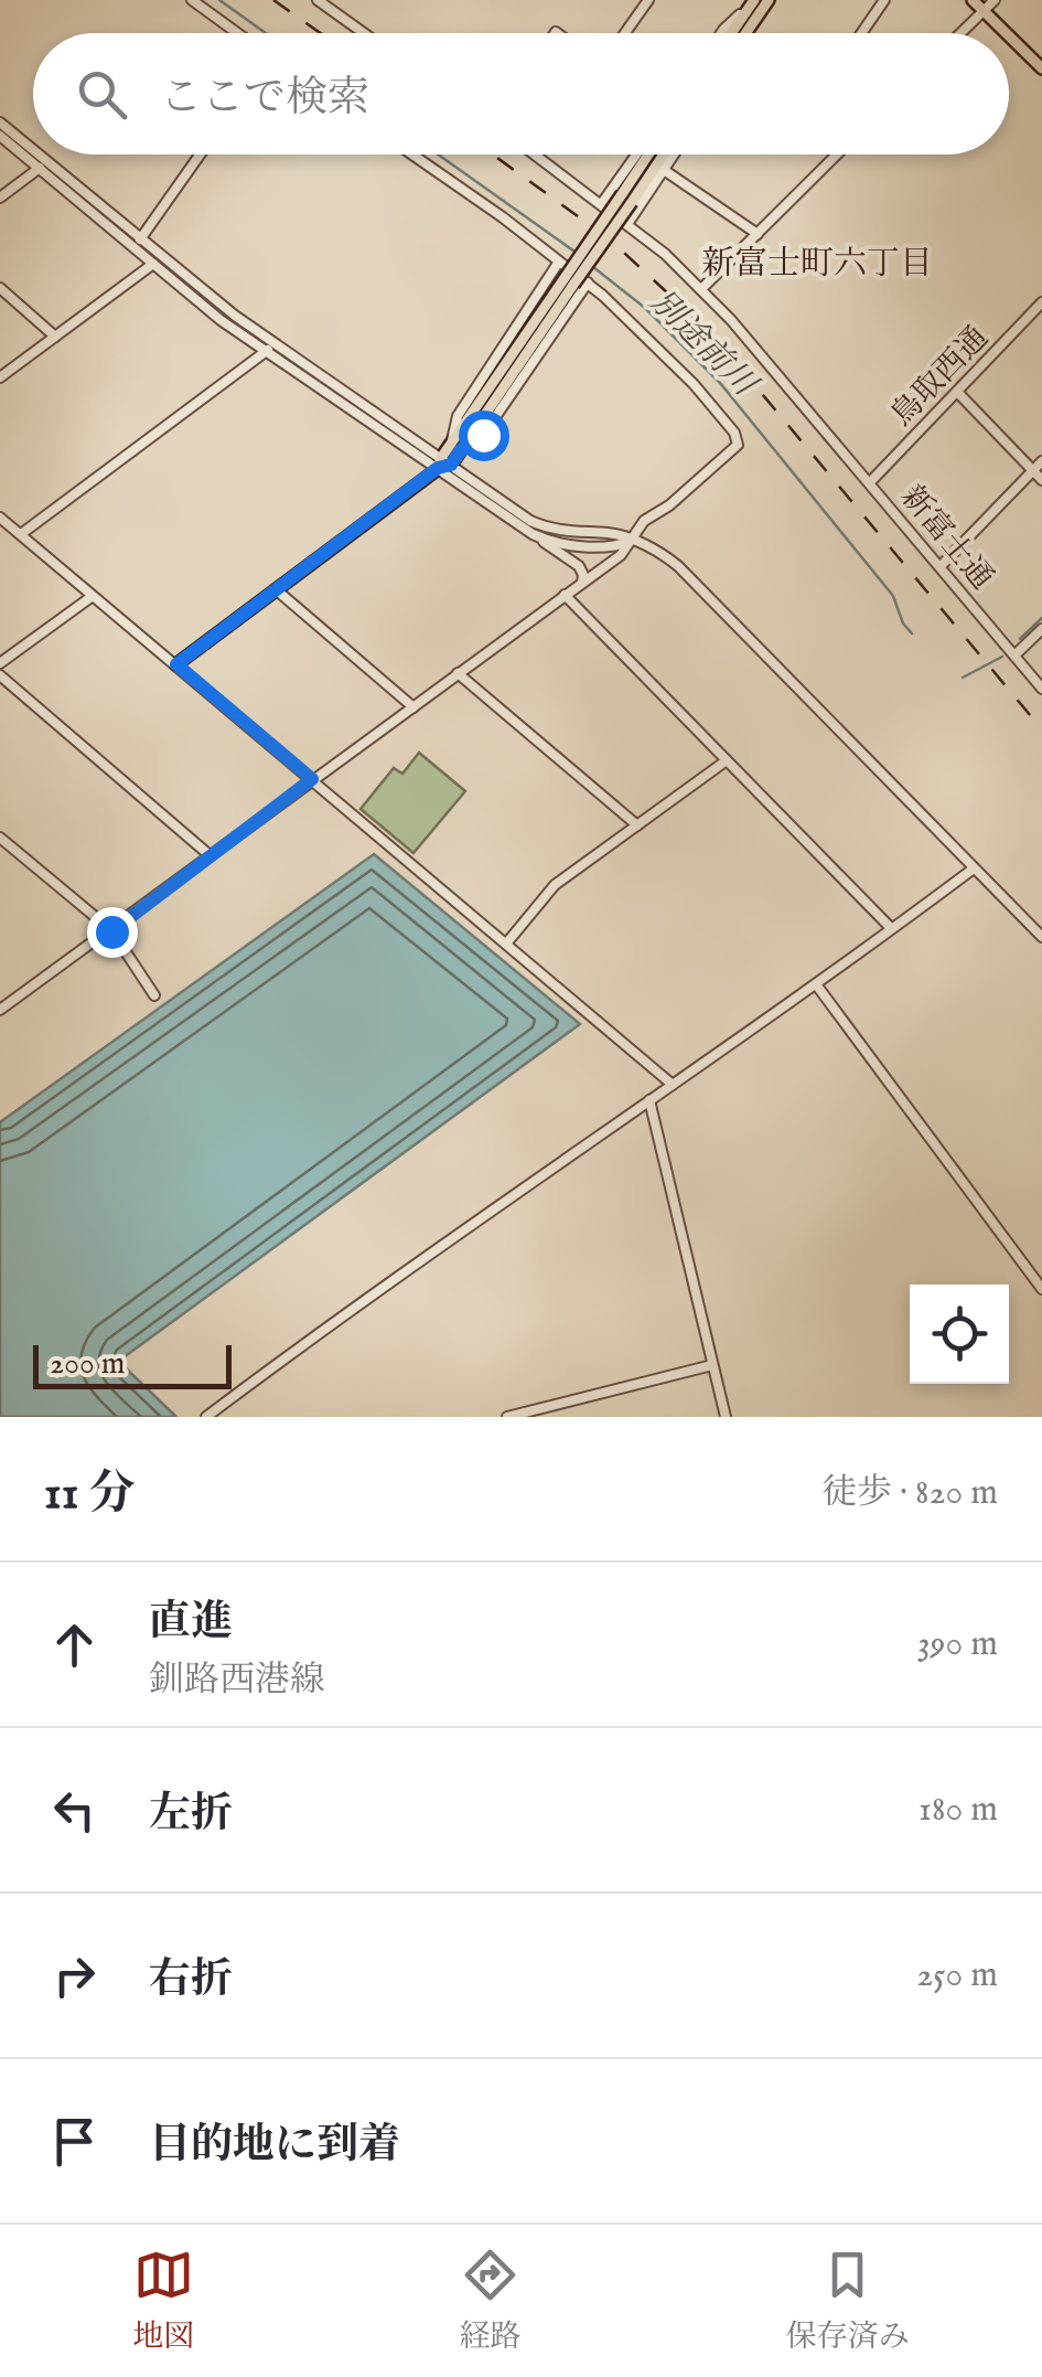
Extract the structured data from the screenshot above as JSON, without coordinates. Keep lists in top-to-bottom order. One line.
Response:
{"streets":{"street":["鳥取西通","新富士通"]},"crossings":[["鳥取西通","新富士通"]],"districts":["新富士町六丁目"],"water":["別途前川"],"scale_bar":"200 m","page":{"search":"ここで検索","scale":"200 m","heading":["11 分","徒歩 · 820 m"],"list":[["直進","釧路西港線","390 m"],["左折","180 m"],["右折","250 m"],"目的地に到着"],"nav":["地図","経路","保存済み"]}}
